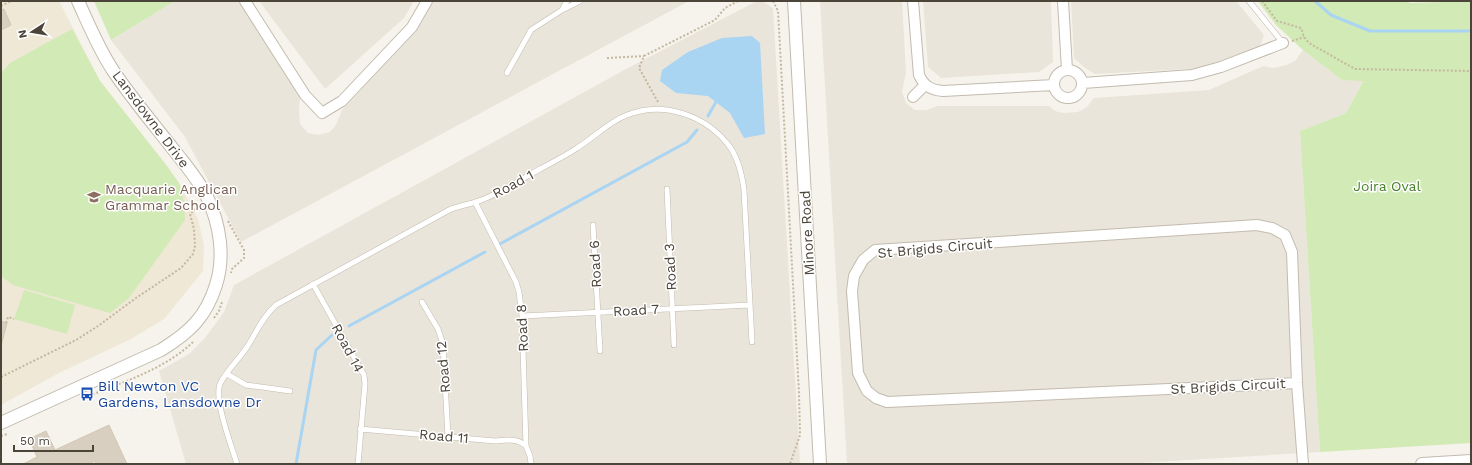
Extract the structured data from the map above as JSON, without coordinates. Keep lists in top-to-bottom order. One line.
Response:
{"streets":{"street":["Lansdowne Drive","Minore Road","St Brigids Circuit"],"lane":["Road 1","Road 6","Road 3","Road 7","Road 8","Road 14","Road 12","Road 11"]},"crossings":[["Road 1","Road 7"],["Road 1","Road 8"],["Road 1","Road 14"],["Road 6","Road 7"],["Road 3","Road 7"],["Road 7","Road 8"],["Road 8","Road 11"],["Road 14","Road 11"],["Road 12","Road 11"]],"parks":["Joira Oval"],"places":{"school or university":["Macquarie Anglican Grammar School"],"bus stop":["Bill Newton VC Gardens, Lansdowne Dr"]},"scale_bar":"50 m","north":"left"}
